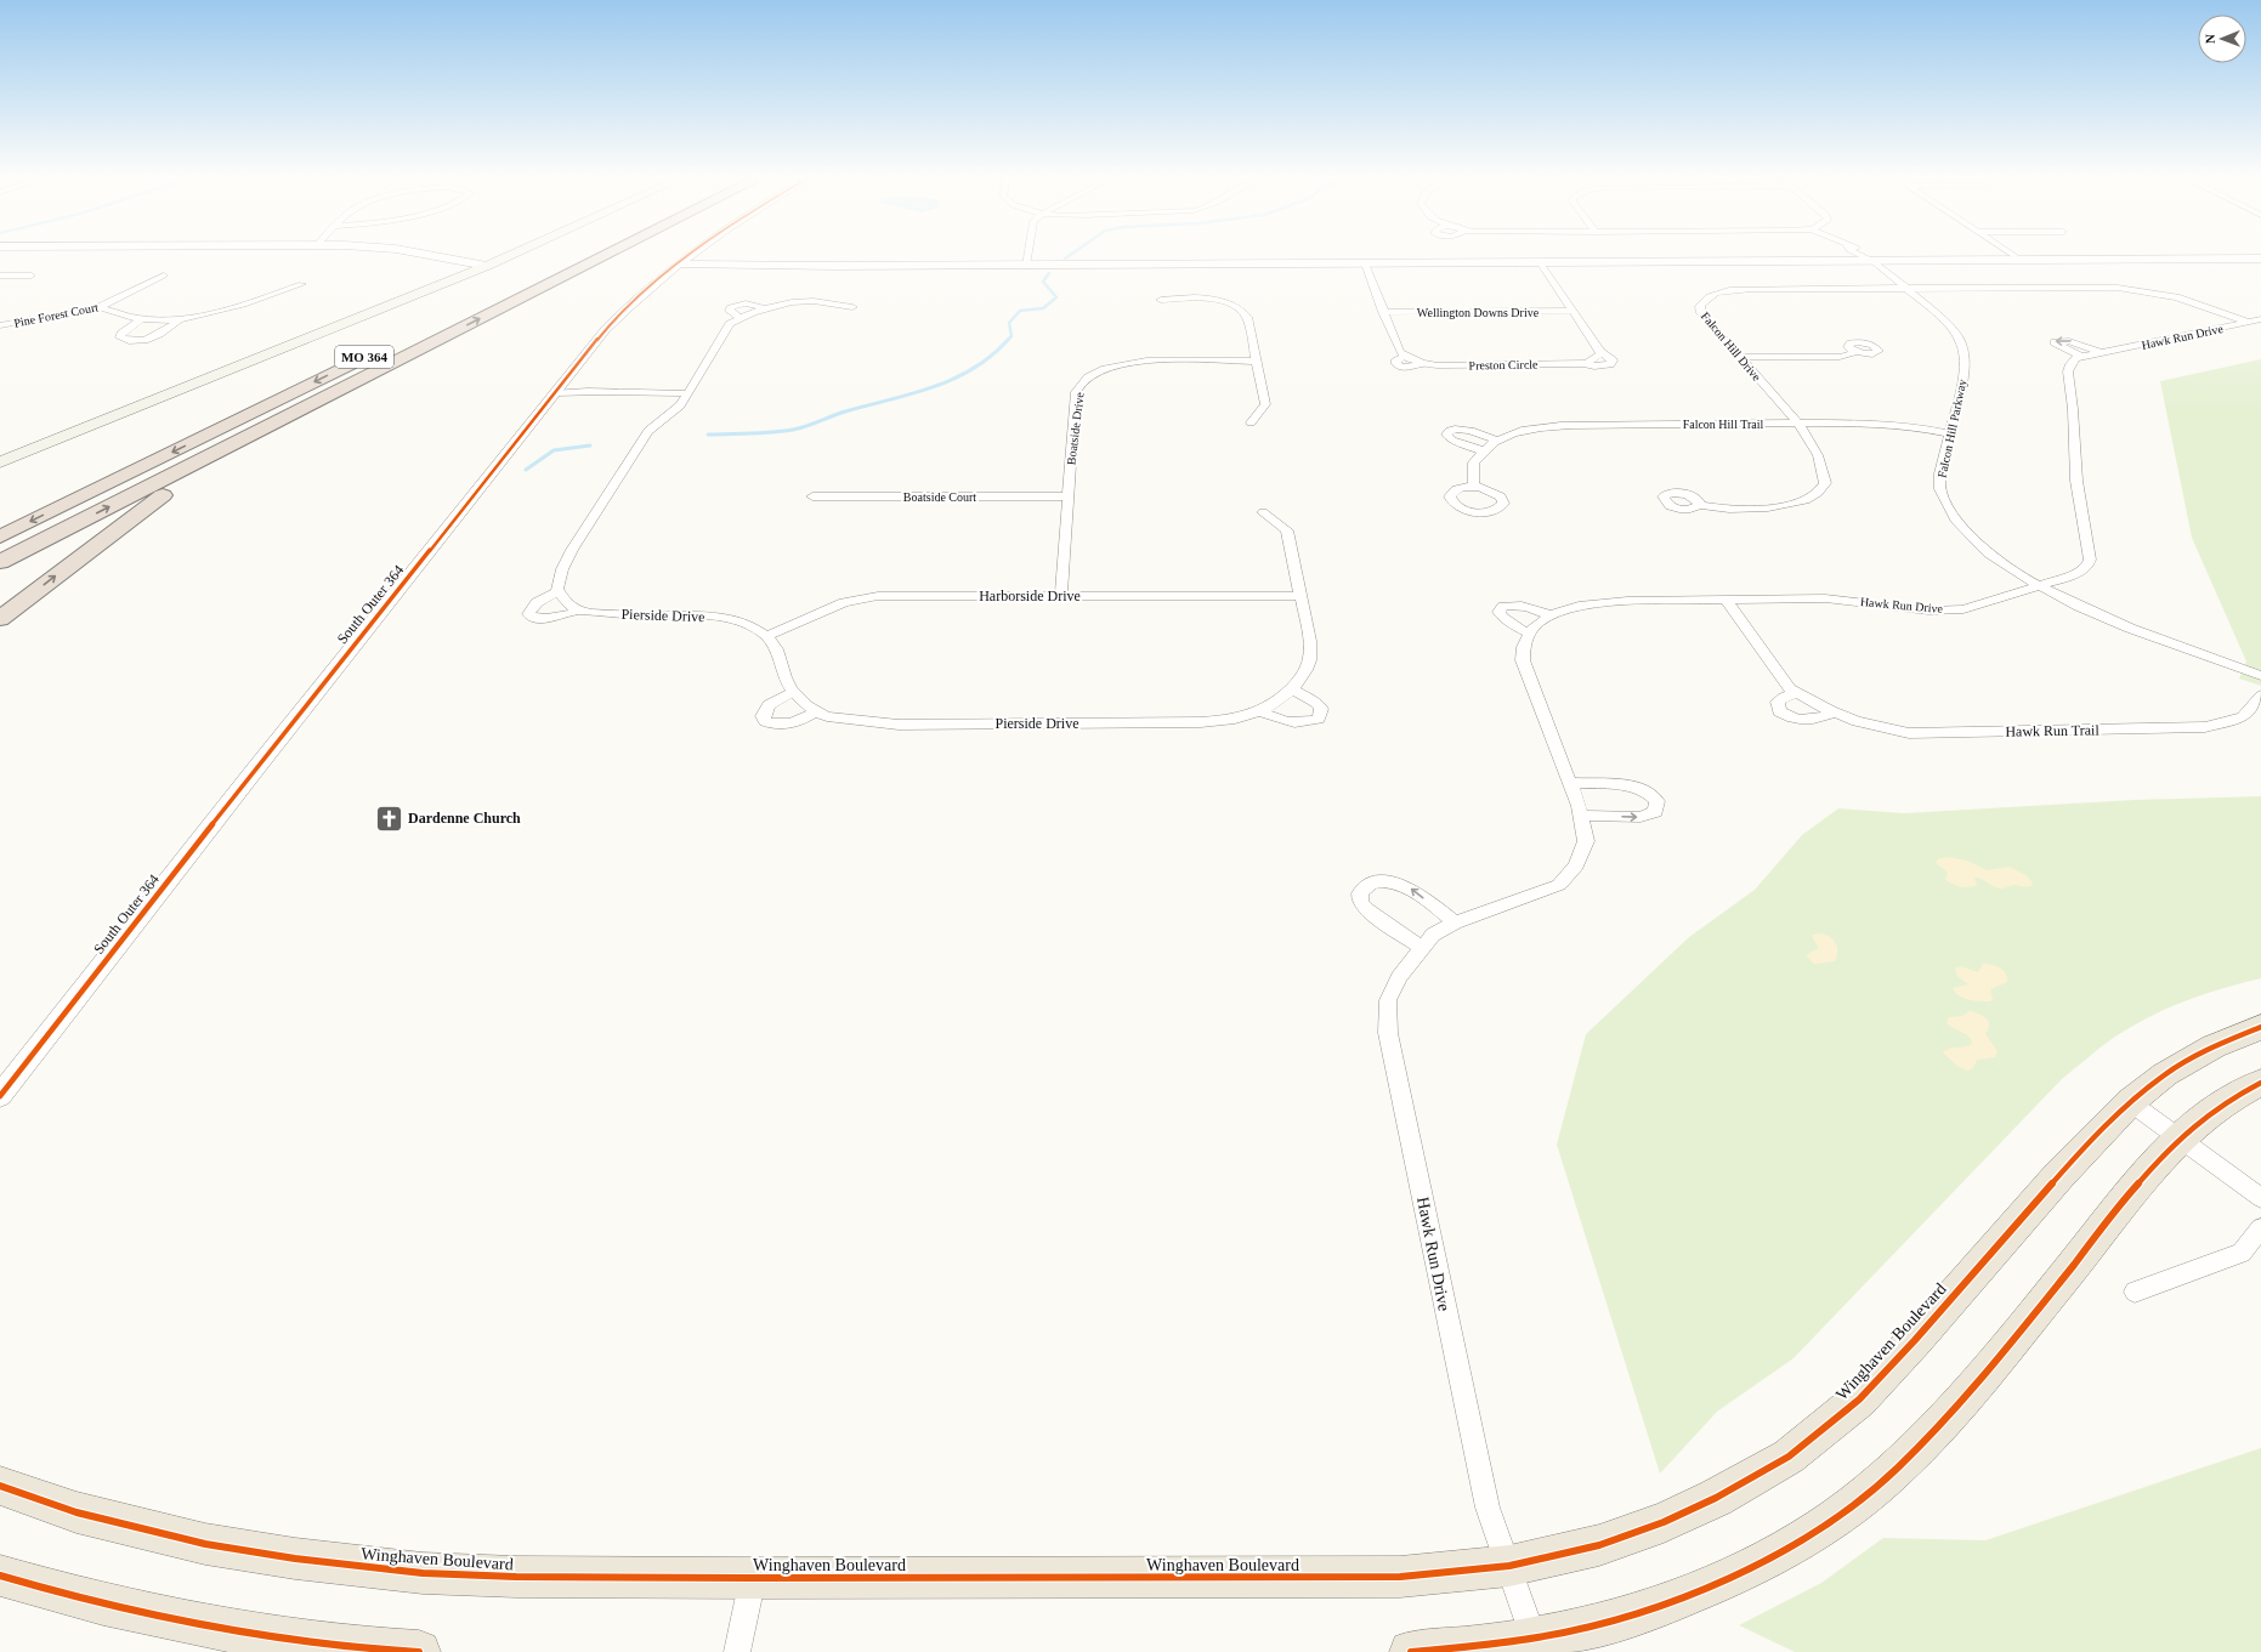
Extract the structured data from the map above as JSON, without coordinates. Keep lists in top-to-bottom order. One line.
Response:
{"streets":{"highway":["MO 364"],"main road":["Winghaven Boulevard"],"street":["Wellington Downs Drive","Pine Forest Court","Hawk Run Drive","Falcon Hill Drive","Preston Circle","Falcon Hill Trail","Boatside Drive","Falcon Hill Parkway","Boatside Court","Harborside Drive","South Outer 364","Pierside Drive","Hawk Run Trail"]},"crossings":[["Wellington Downs Drive","Preston Circle"],["Hawk Run Drive","Falcon Hill Drive"],["Hawk Run Drive","Falcon Hill Parkway"],["Hawk Run Drive","Hawk Run Trail"],["Hawk Run Drive","Winghaven Boulevard"],["Falcon Hill Drive","Falcon Hill Trail"],["Falcon Hill Drive","Falcon Hill Parkway"],["Falcon Hill Trail","Falcon Hill Parkway"],["Boatside Drive","Boatside Court"],["Boatside Drive","Harborside Drive"],["Harborside Drive","Pierside Drive"]],"places":{"church":["Dardenne Church"]},"north":"left"}
